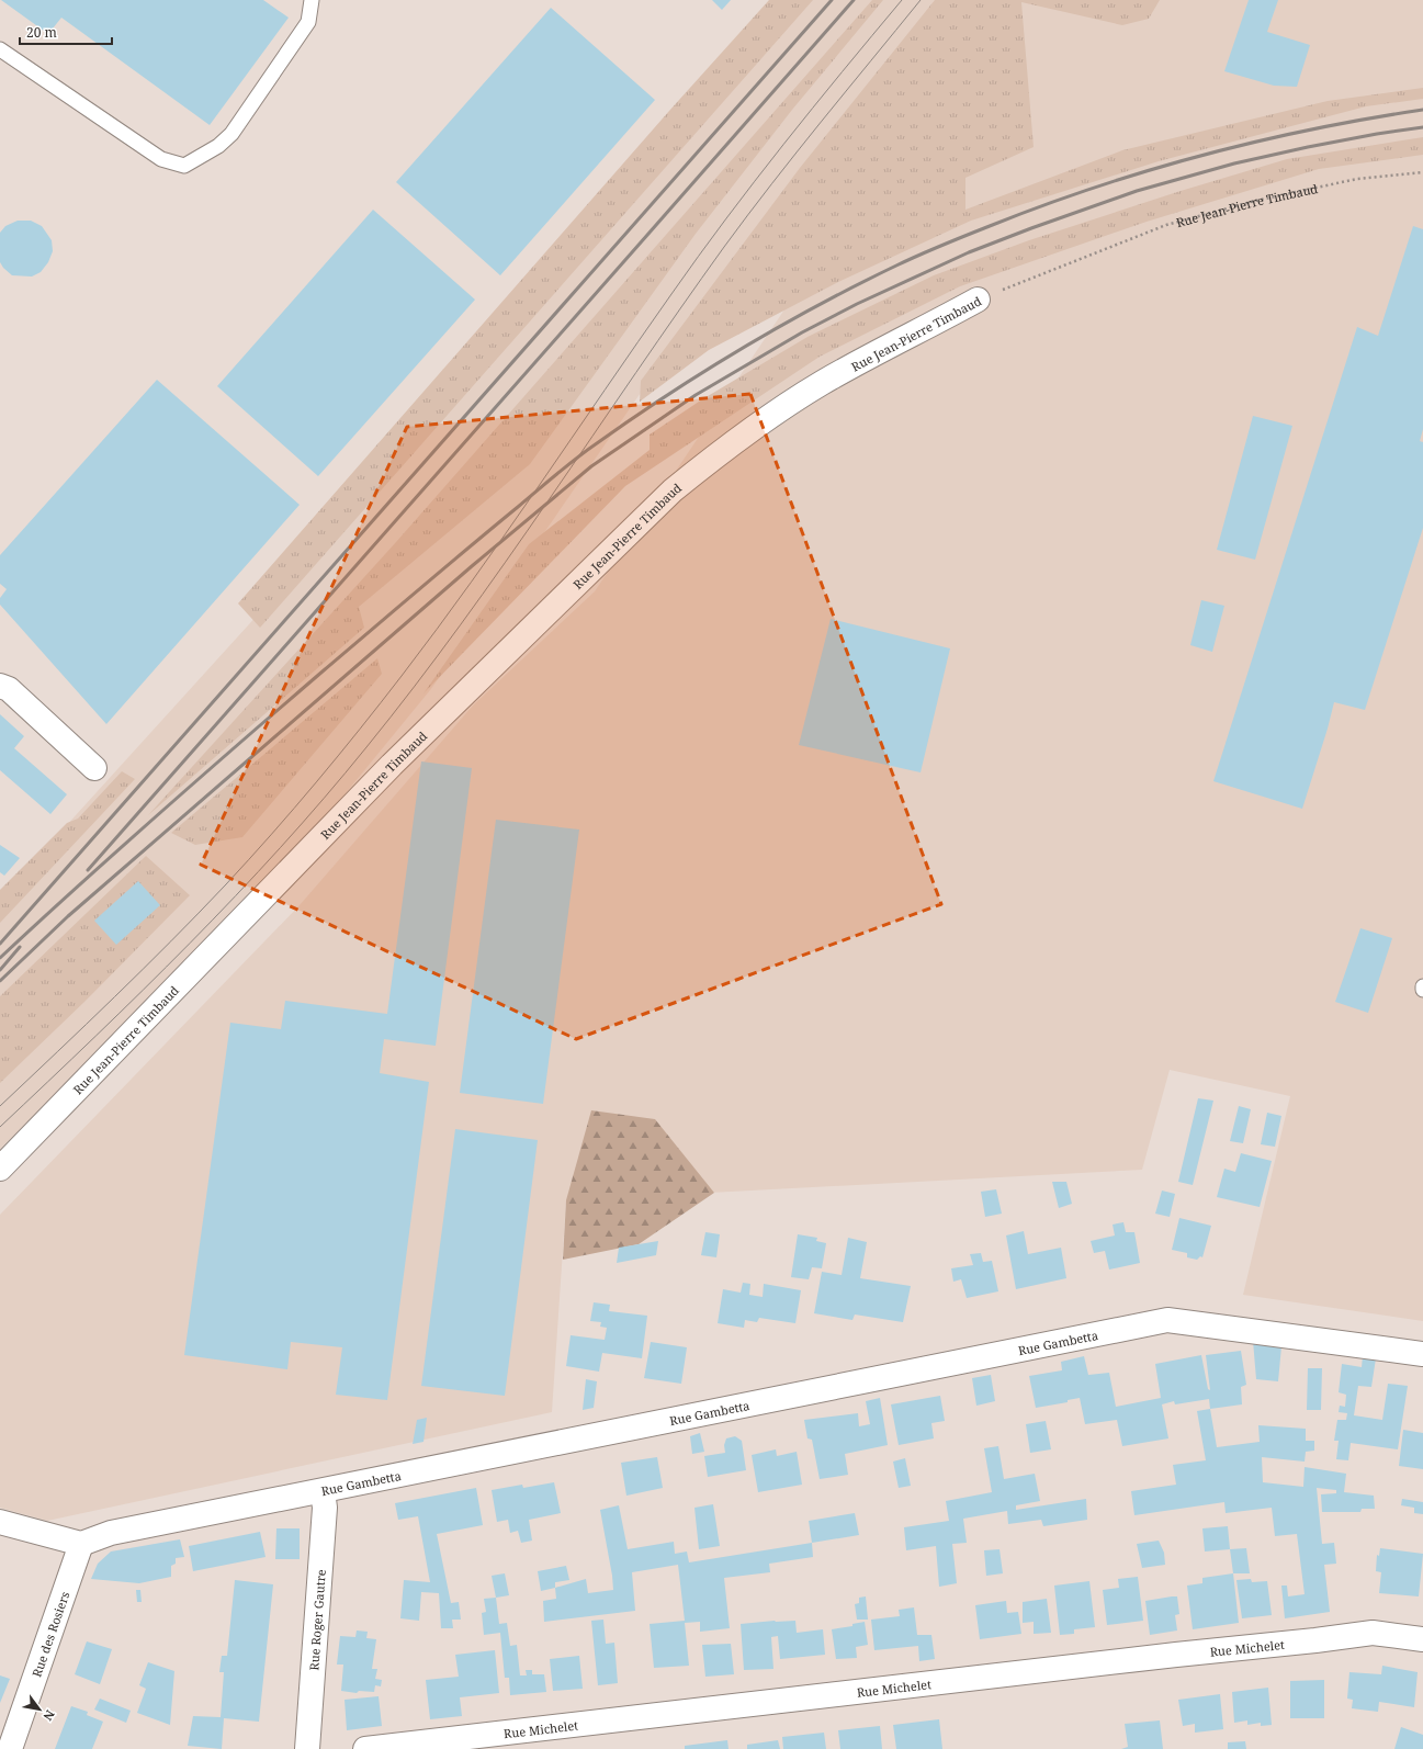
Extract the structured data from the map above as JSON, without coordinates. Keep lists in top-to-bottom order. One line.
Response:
{"streets":{"street":["Rue Jean-Pierre Timbaud","Rue Gambetta","Rue Roger Gautre","Rue des Rosiers","Rue Michelet"]},"crossings":[["Rue Gambetta","Rue Roger Gautre"],["Rue Gambetta","Rue des Rosiers"]],"scale_bar":"20 m","north":"bottom right"}
